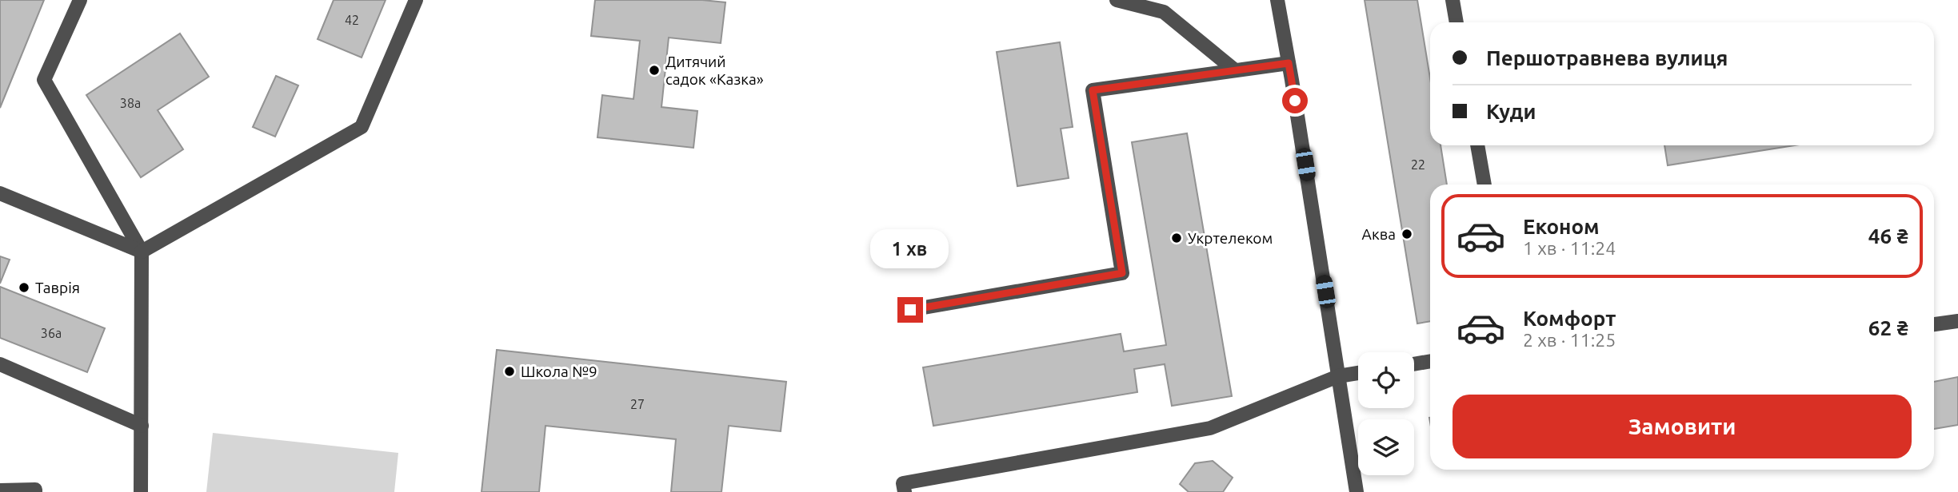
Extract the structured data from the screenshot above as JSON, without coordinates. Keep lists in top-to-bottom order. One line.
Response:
{"places":["Дитячий садок «Казка»","Аква","Укртелеком","Таврія","Школа №9"],"house_numbers":["42","38а","22","36а","27"],"page":{"banner":["Першотравнева вулиця","Куди"],"list":[{"name":"Економ","note":"1 хв · 11:24","value":"46 ₴"},{"name":"Комфорт","note":"2 хв · 11:25","value":"62 ₴"}],"bubble":"1 хв","buttons":"Замовити"}}
